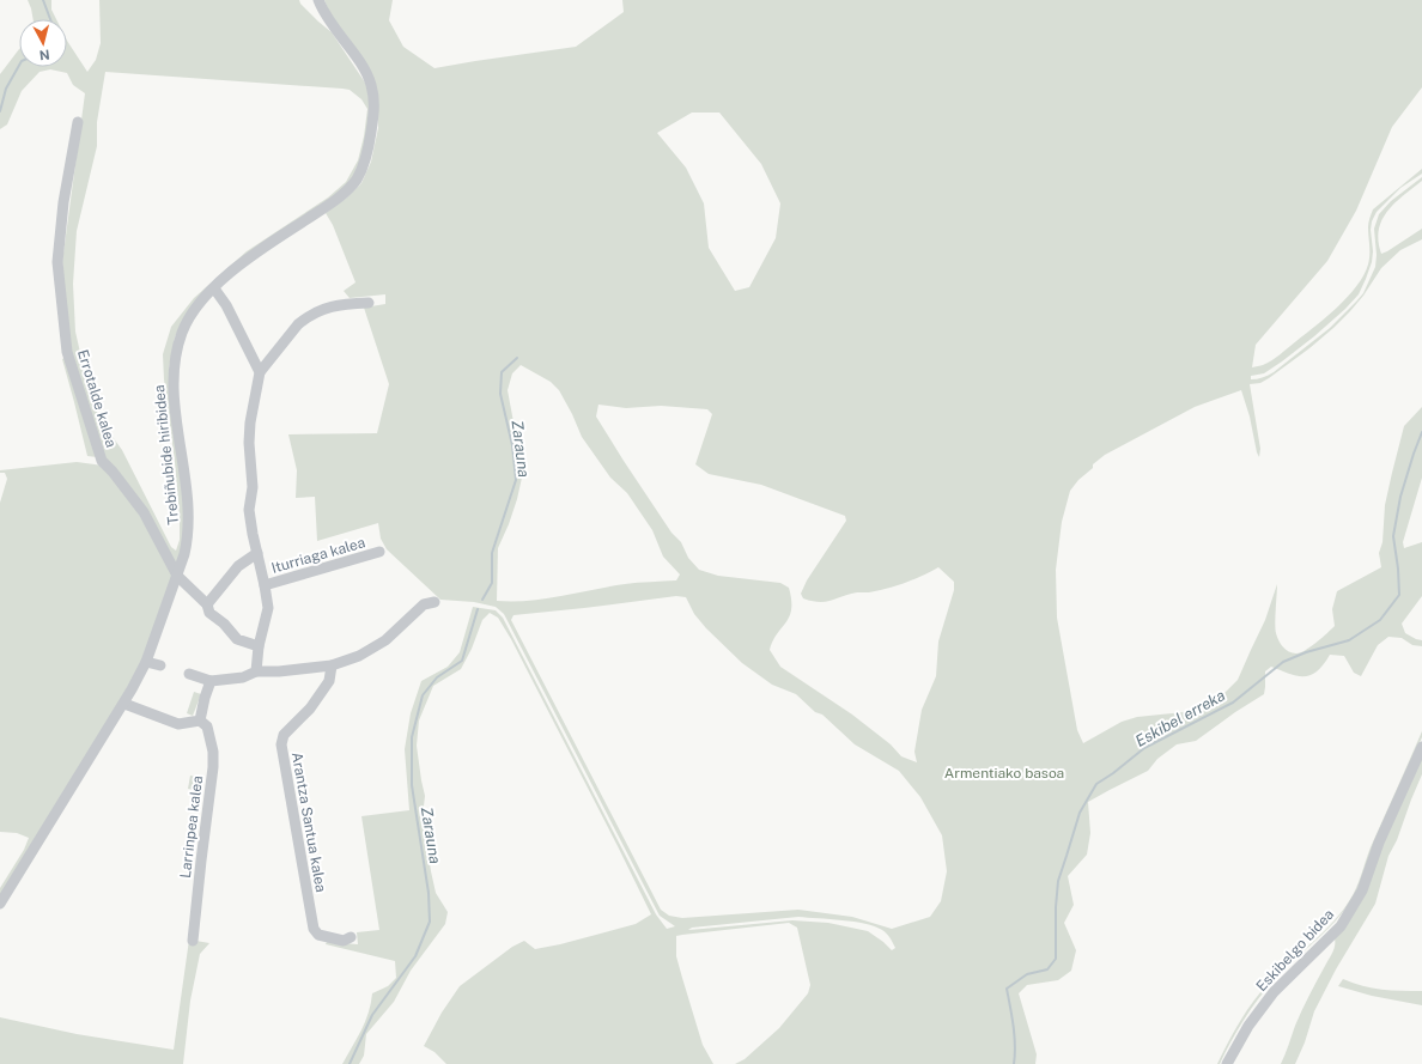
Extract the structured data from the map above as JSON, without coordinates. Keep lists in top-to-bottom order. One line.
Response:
{"streets":{"street":["Errotalde kalea","Trebiñubide hiribidea","Iturriaga kalea","Arantza Santua kalea","Larrinpea kalea","Eskibelgo bidea"]},"crossings":[["Errotalde kalea","Trebiñubide hiribidea"]],"water":["Zarauna","Eskibel erreka"],"parks":["Armentiako basoa"],"north":"bottom"}
